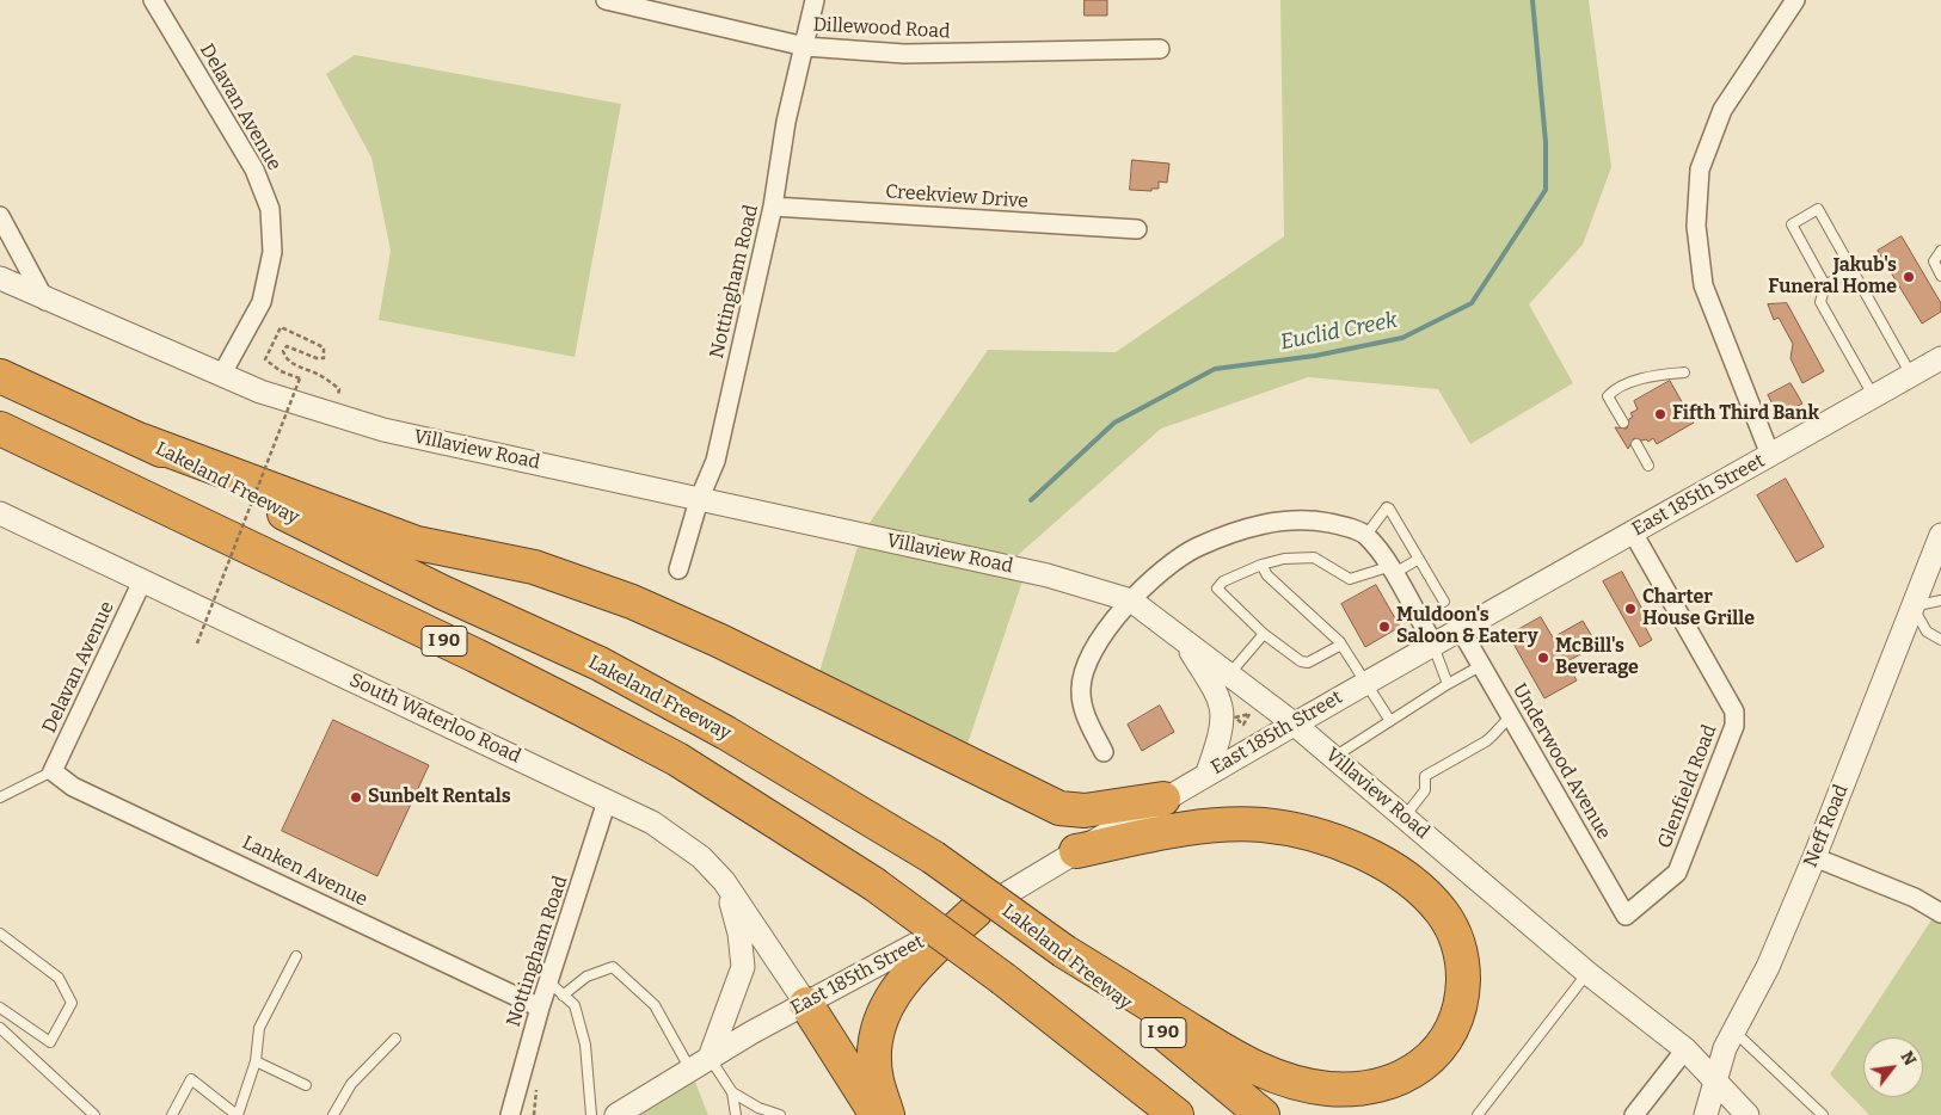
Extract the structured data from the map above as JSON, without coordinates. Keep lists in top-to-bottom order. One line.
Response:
{"streets":{"highway":["Lakeland Freeway","I 90"],"street":["Dillewood Road","Delavan Avenue","Creekview Drive","Nottingham Road","Villaview Road","East 185th Street","South Waterloo Road","Underwood Avenue","Glenfield Road","Neff Road","Lanken Avenue"]},"crossings":[["Dillewood Road","Nottingham Road"],["Delavan Avenue","Villaview Road"],["Delavan Avenue","South Waterloo Road"],["Delavan Avenue","Lanken Avenue"],["Creekview Drive","Nottingham Road"],["Nottingham Road","Villaview Road"],["Nottingham Road","South Waterloo Road"],["Nottingham Road","Lanken Avenue"],["Villaview Road","East 185th Street"],["Villaview Road","Neff Road"],["East 185th Street","South Waterloo Road"],["East 185th Street","Underwood Avenue"],["East 185th Street","Glenfield Road"],["Underwood Avenue","Glenfield Road"]],"water":["Euclid Creek"],"places":["Jakub's Funeral Home","Fifth Third Bank","Charter House Grille","Muldoon's Saloon & Eatery","McBill's Beverage","Sunbelt Rentals"],"north":"top right"}
